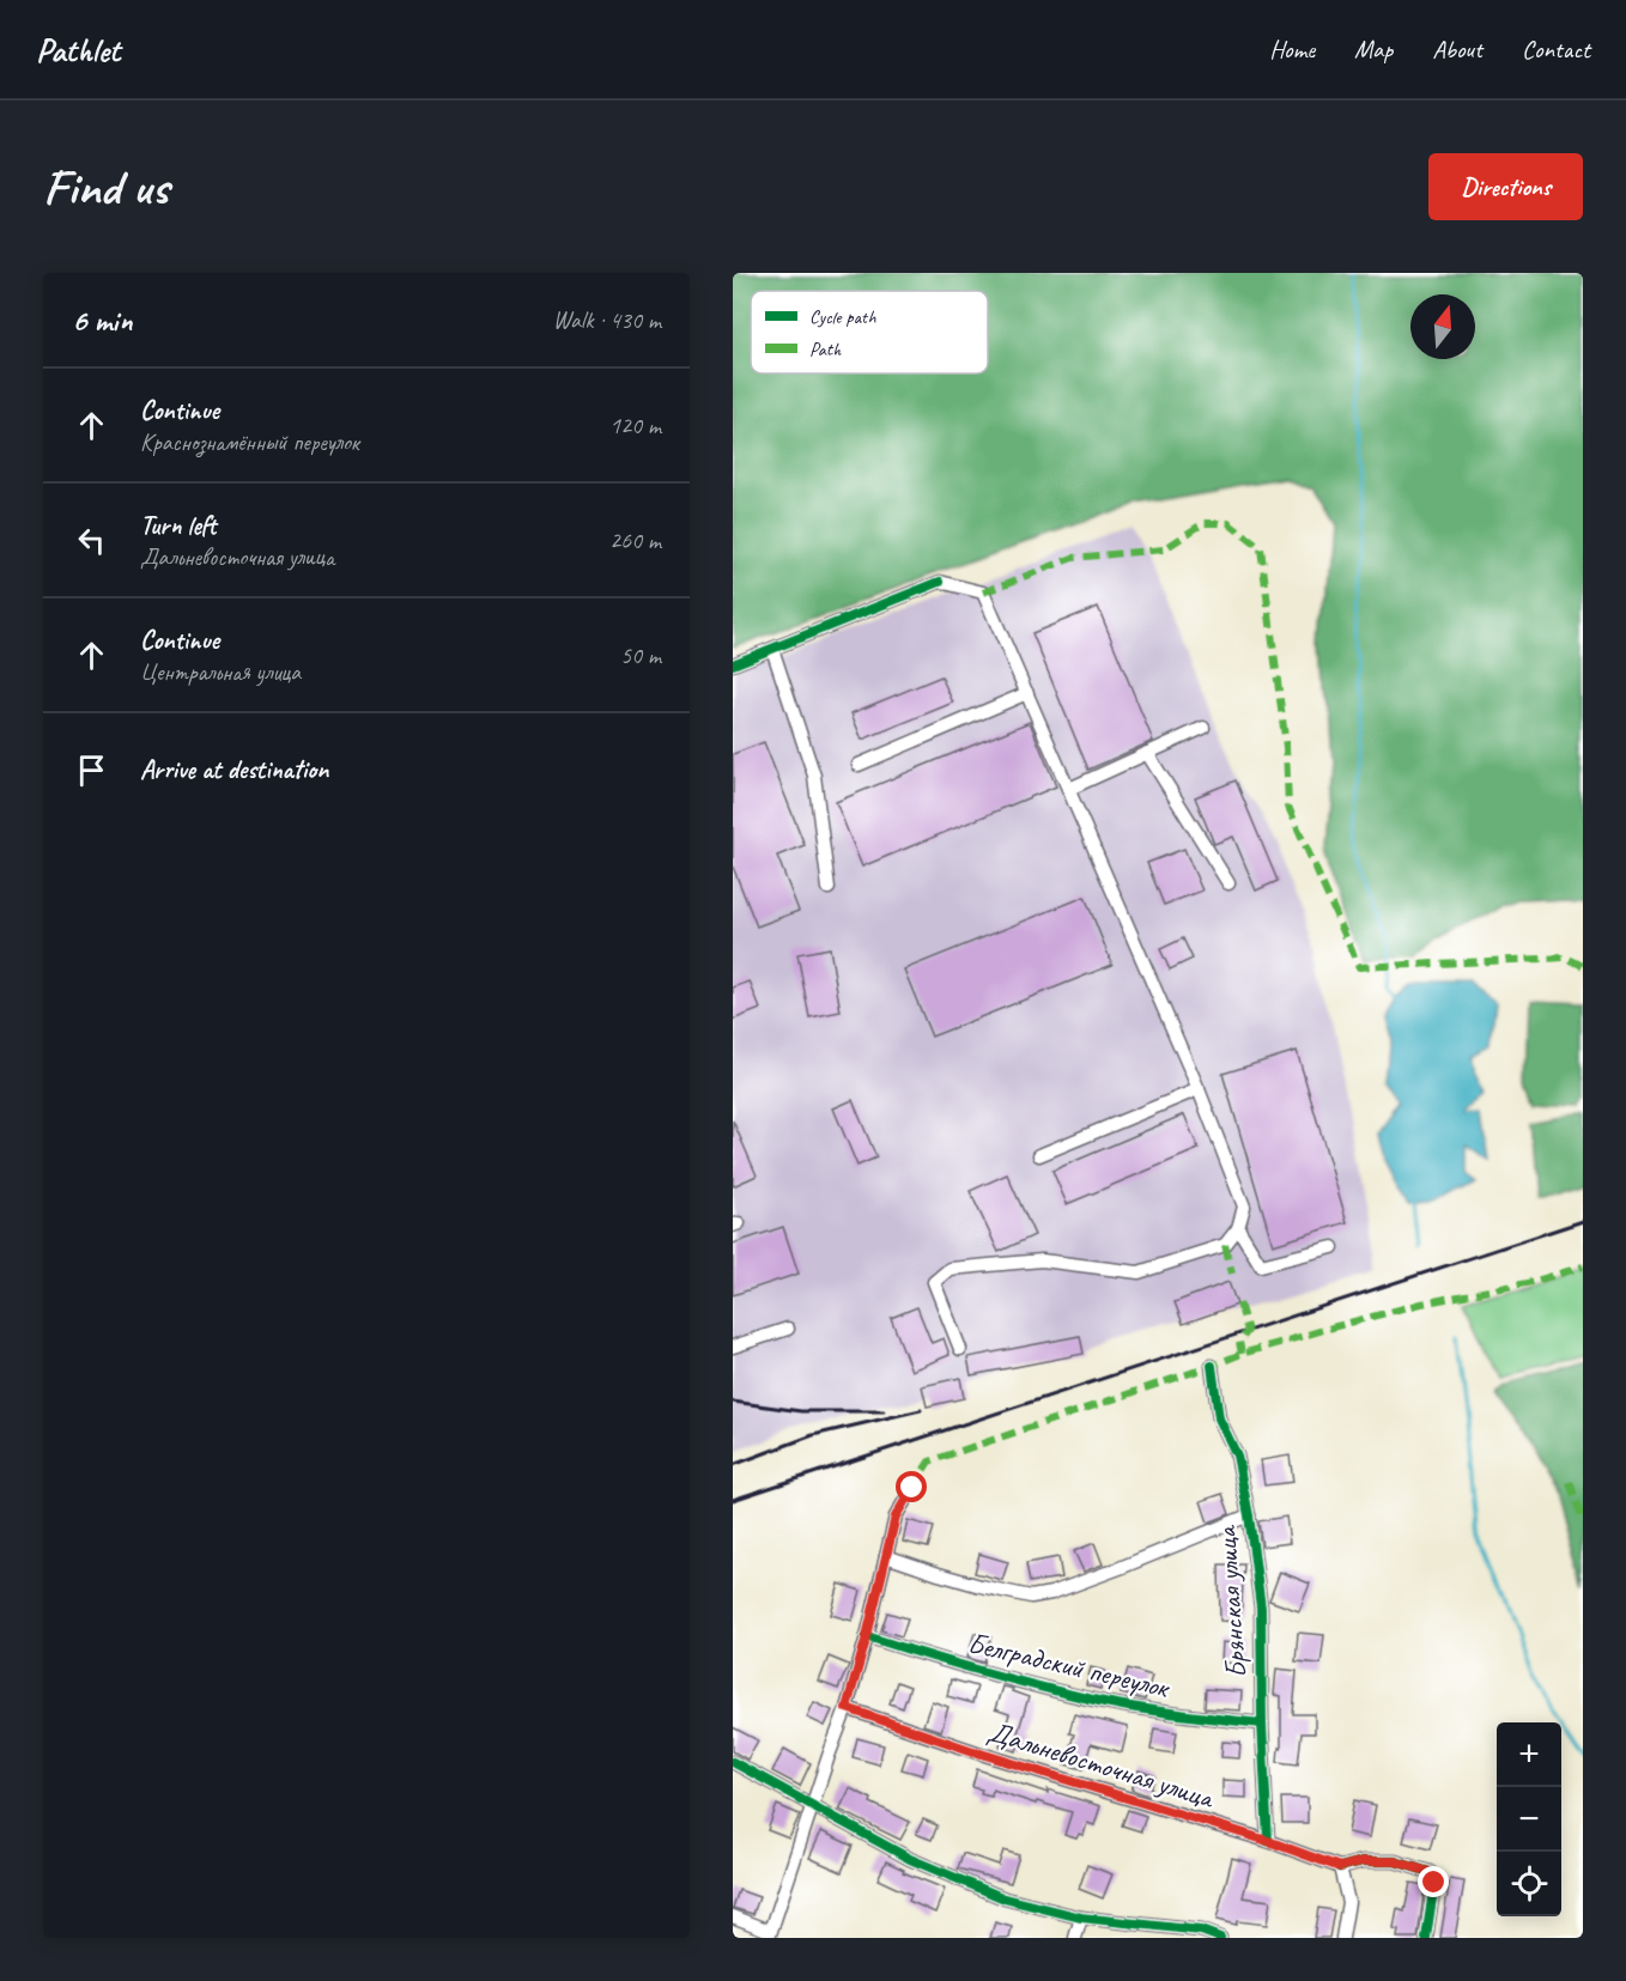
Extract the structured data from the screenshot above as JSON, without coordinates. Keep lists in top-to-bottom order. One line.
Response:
{"streets":{"street":["Брянская улица","Белградский переулок","Дальневосточная улица"]},"crossings":[["Брянская улица","Белградский переулок"],["Брянская улица","Дальневосточная улица"]],"legend":["Cycle path","Path"],"north":"top","page":{"header":"Pathlet","nav":["Home","Map","About","Contact"],"buttons":"Directions","title":"Find us","heading":["6 min","Walk · 430 m"],"list":[["Continue","Краснознамённый переулок","120 m"],["Turn left","Дальневосточная улица","260 m"],["Continue","Центральная улица","50 m"],"Arrive at destination"],"map_buttons":["+","−"]}}
